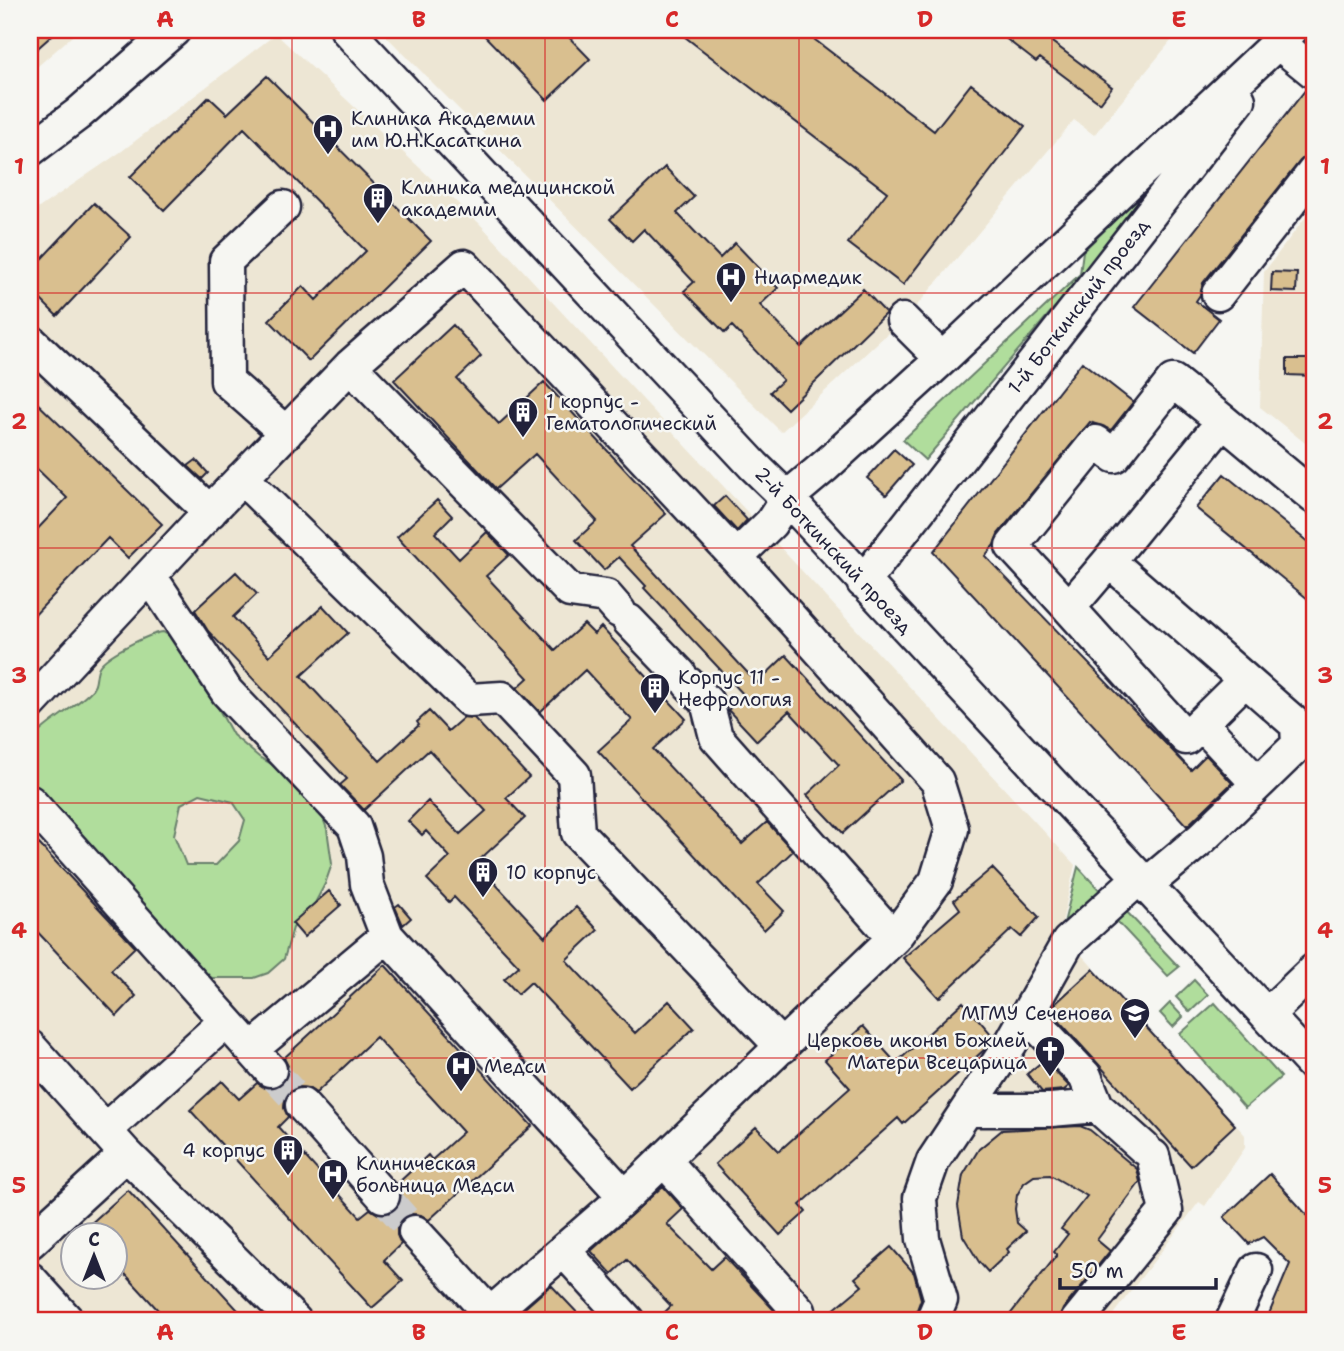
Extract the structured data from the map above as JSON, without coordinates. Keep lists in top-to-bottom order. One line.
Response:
{"streets":{"street":["1-й Боткинский проезд","2-й Боткинский проезд"]},"crossings":[["1-й Боткинский проезд","2-й Боткинский проезд"]],"places":{"hospital":["Клиника Академии им Ю.Н.Касаткина","Ниармедик","Медси","Клиническая больница Медси"],"building":["Клиника медицинской академии","1 корпус - Гематологический","Корпус 11 - Нефрология","10 корпус","4 корпус"],"school or university":["МГМУ Сеченова"],"church":["Церковь иконы Божией Матери Всецарица"]},"scale_bar":"50 m","north":"top","grid":{"columns":["A","B","C","D","E"],"rows":["1","2","3","4","5"]}}
